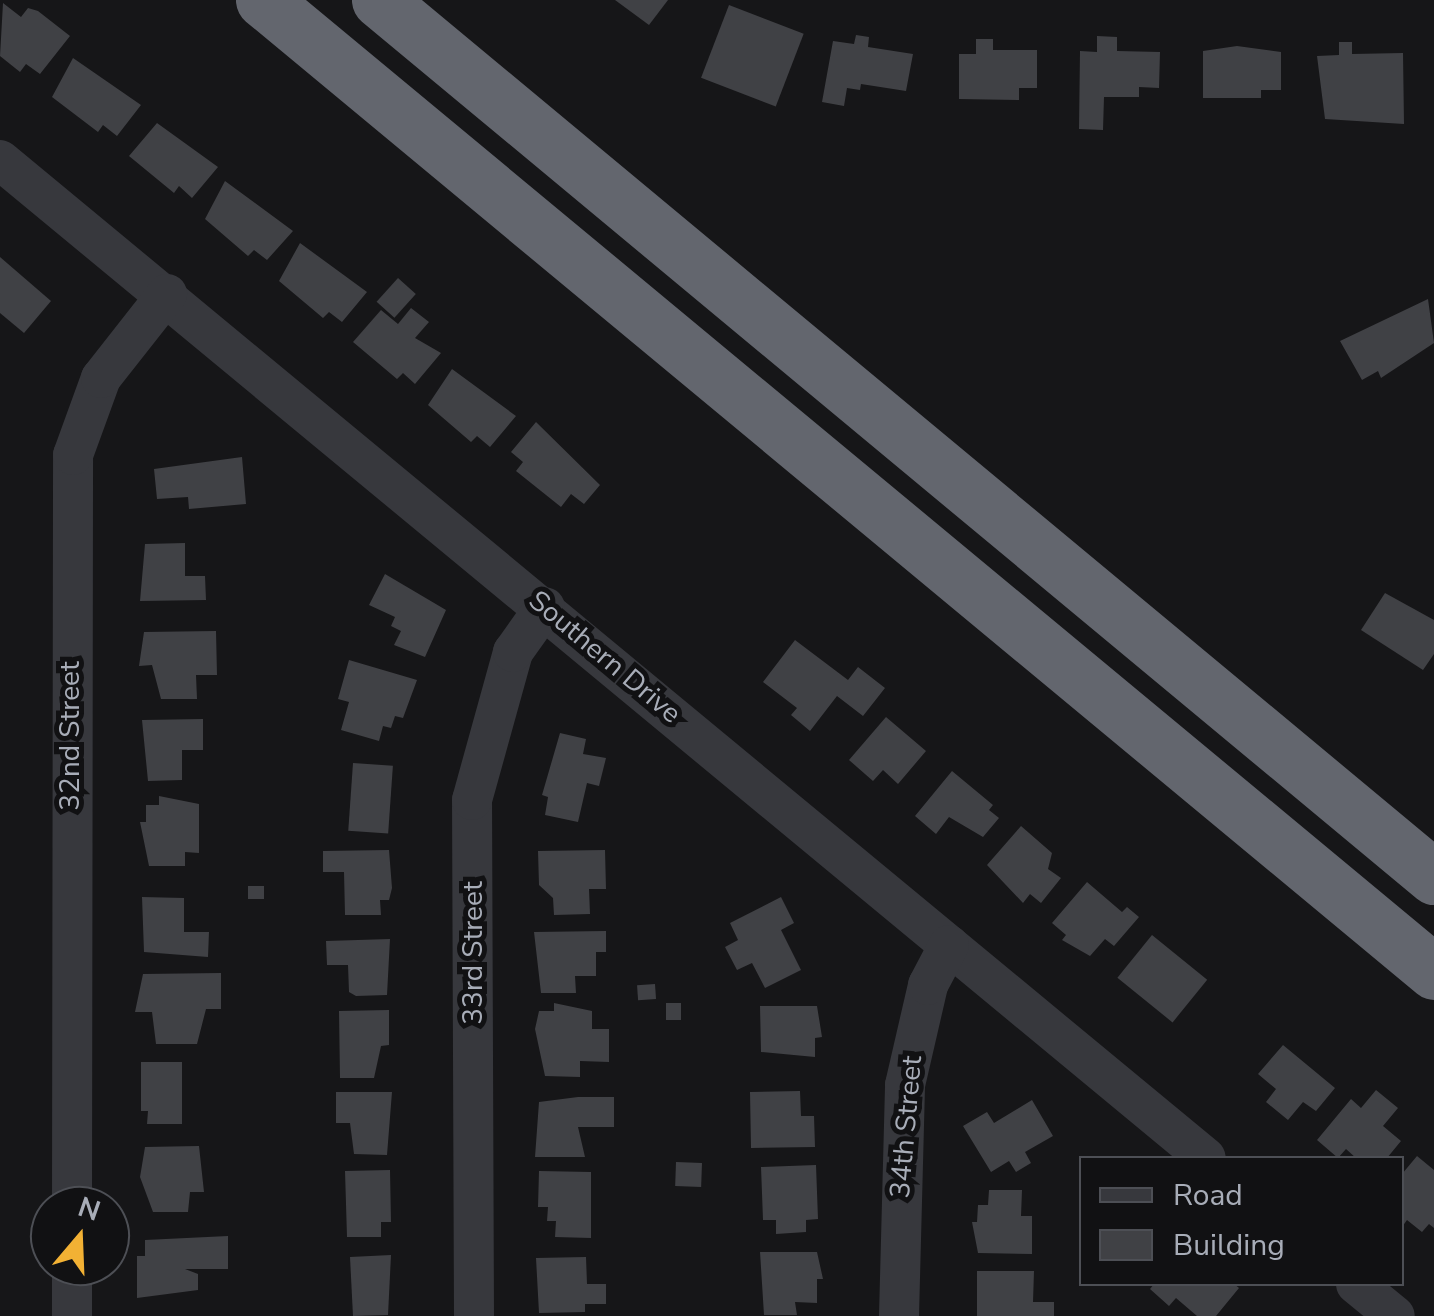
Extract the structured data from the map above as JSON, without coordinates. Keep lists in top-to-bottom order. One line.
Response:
{"streets":{"street":["Southern Drive","32nd Street","33rd Street","34th Street"]},"crossings":[["Southern Drive","32nd Street"],["Southern Drive","33rd Street"],["Southern Drive","34th Street"]],"legend":["Road","Building"],"north":"top"}
